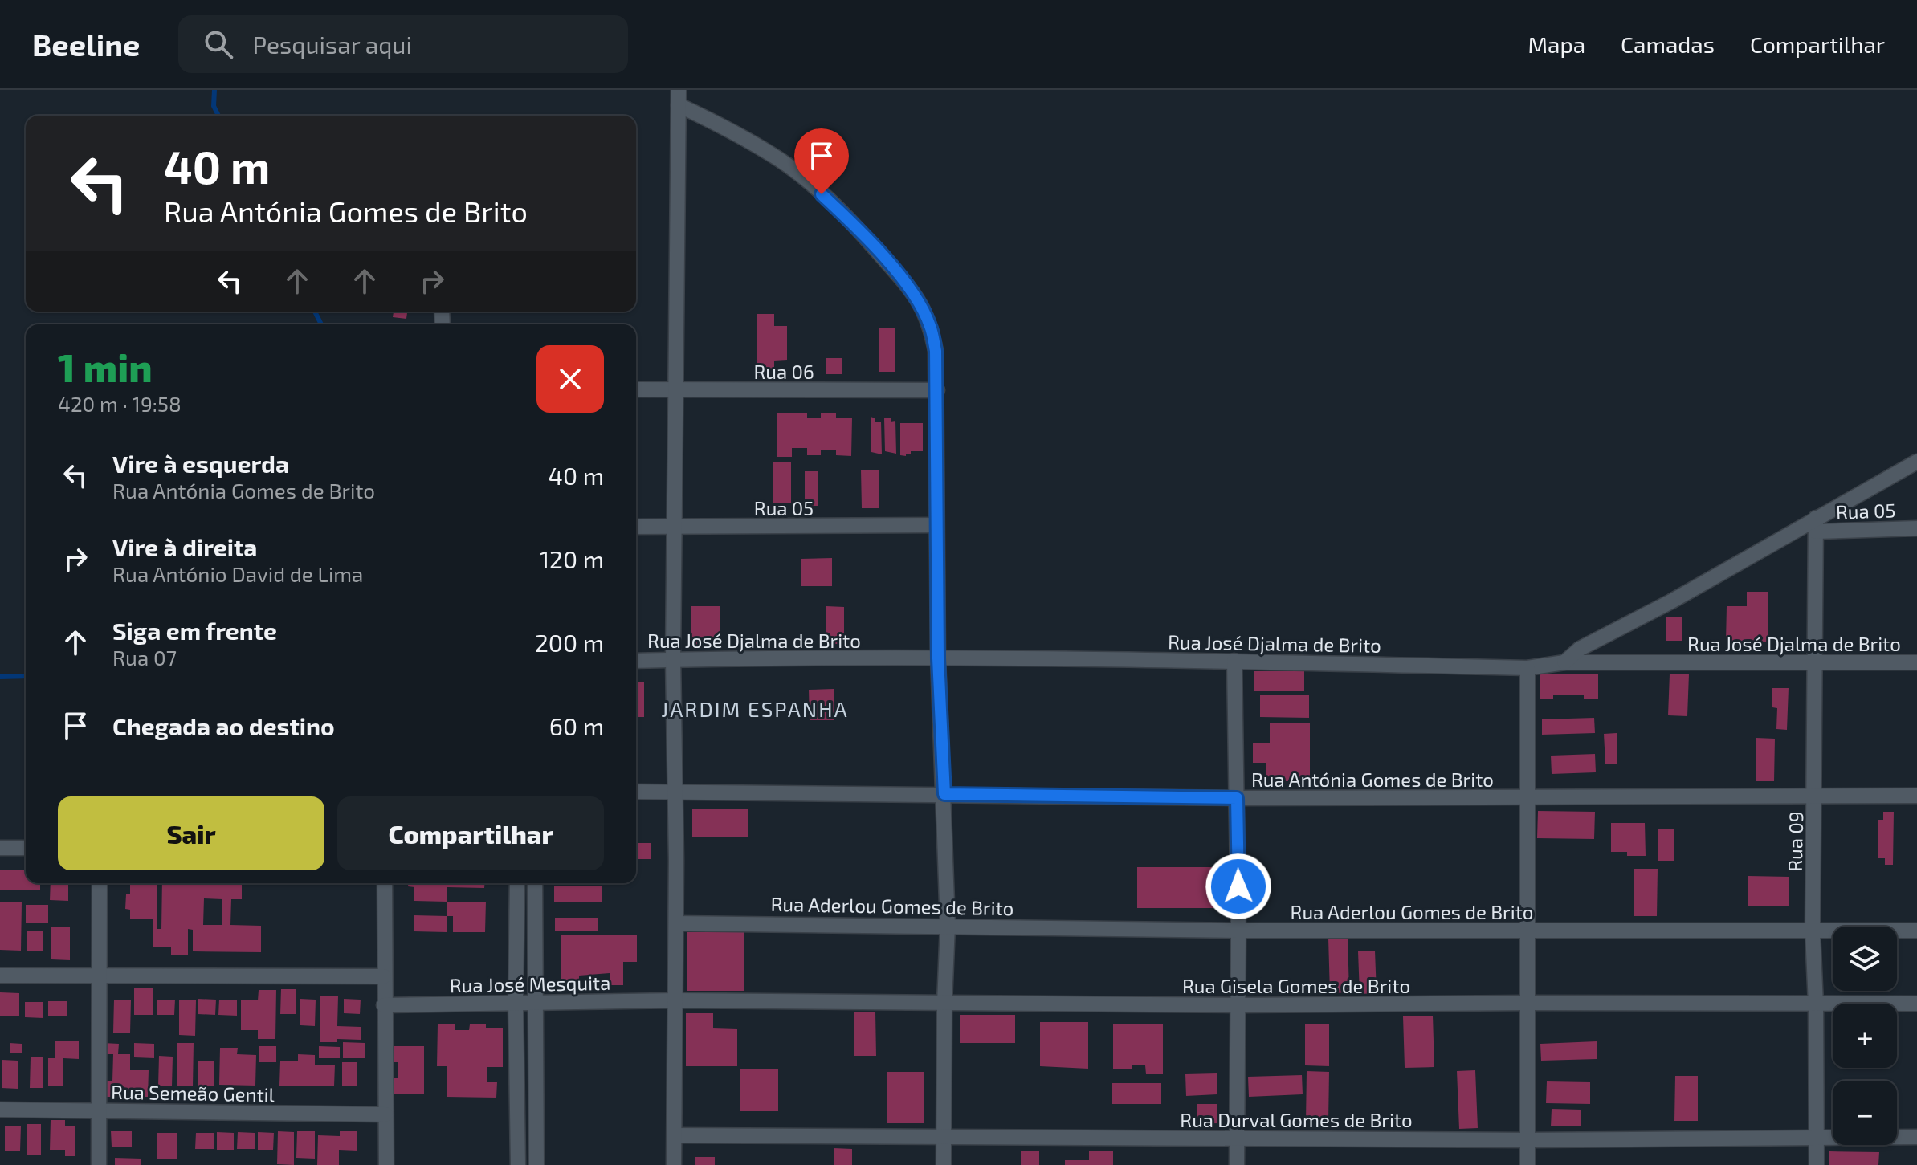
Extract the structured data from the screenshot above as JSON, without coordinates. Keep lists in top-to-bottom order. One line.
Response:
{"streets":{"street":["Rua 06","Rua 05","Rua José Djalma de Brito","Rua Antónia Gomes de Brito","Rua 09","Rua Aderlou Gomes de Brito","Rua José Mesquita","Rua Gisela Gomes de Brito","Rua Semeão Gentil","Rua Durval Gomes de Brito"]},"crossings":[["Rua 05","Rua 09"],["Rua José Djalma de Brito","Rua 09"],["Rua Antónia Gomes de Brito","Rua 09"],["Rua 09","Rua Aderlou Gomes de Brito"],["Rua 09","Rua Gisela Gomes de Brito"],["Rua 09","Rua Durval Gomes de Brito"],["Rua José Mesquita","Rua Gisela Gomes de Brito"]],"districts":["JARDIM ESPANHA"],"page":{"header":"Beeline","search":"Pesquisar aqui","nav":["Mapa","Camadas","Compartilhar"],"turn":["40 m","Rua Antónia Gomes de Brito"],"heading":["1 min","420 m · 19:58"],"list":[{"name":"Vire à esquerda","note":"Rua Antónia Gomes de Brito","value":"40 m"},{"name":"Vire à direita","note":"Rua António David de Lima","value":"120 m"},{"name":"Siga em frente","note":"Rua 07","value":"200 m"},{"name":"Chegada ao destino","value":"60 m"}],"buttons":["Sair","Compartilhar"],"map_buttons":["+","−"]}}
